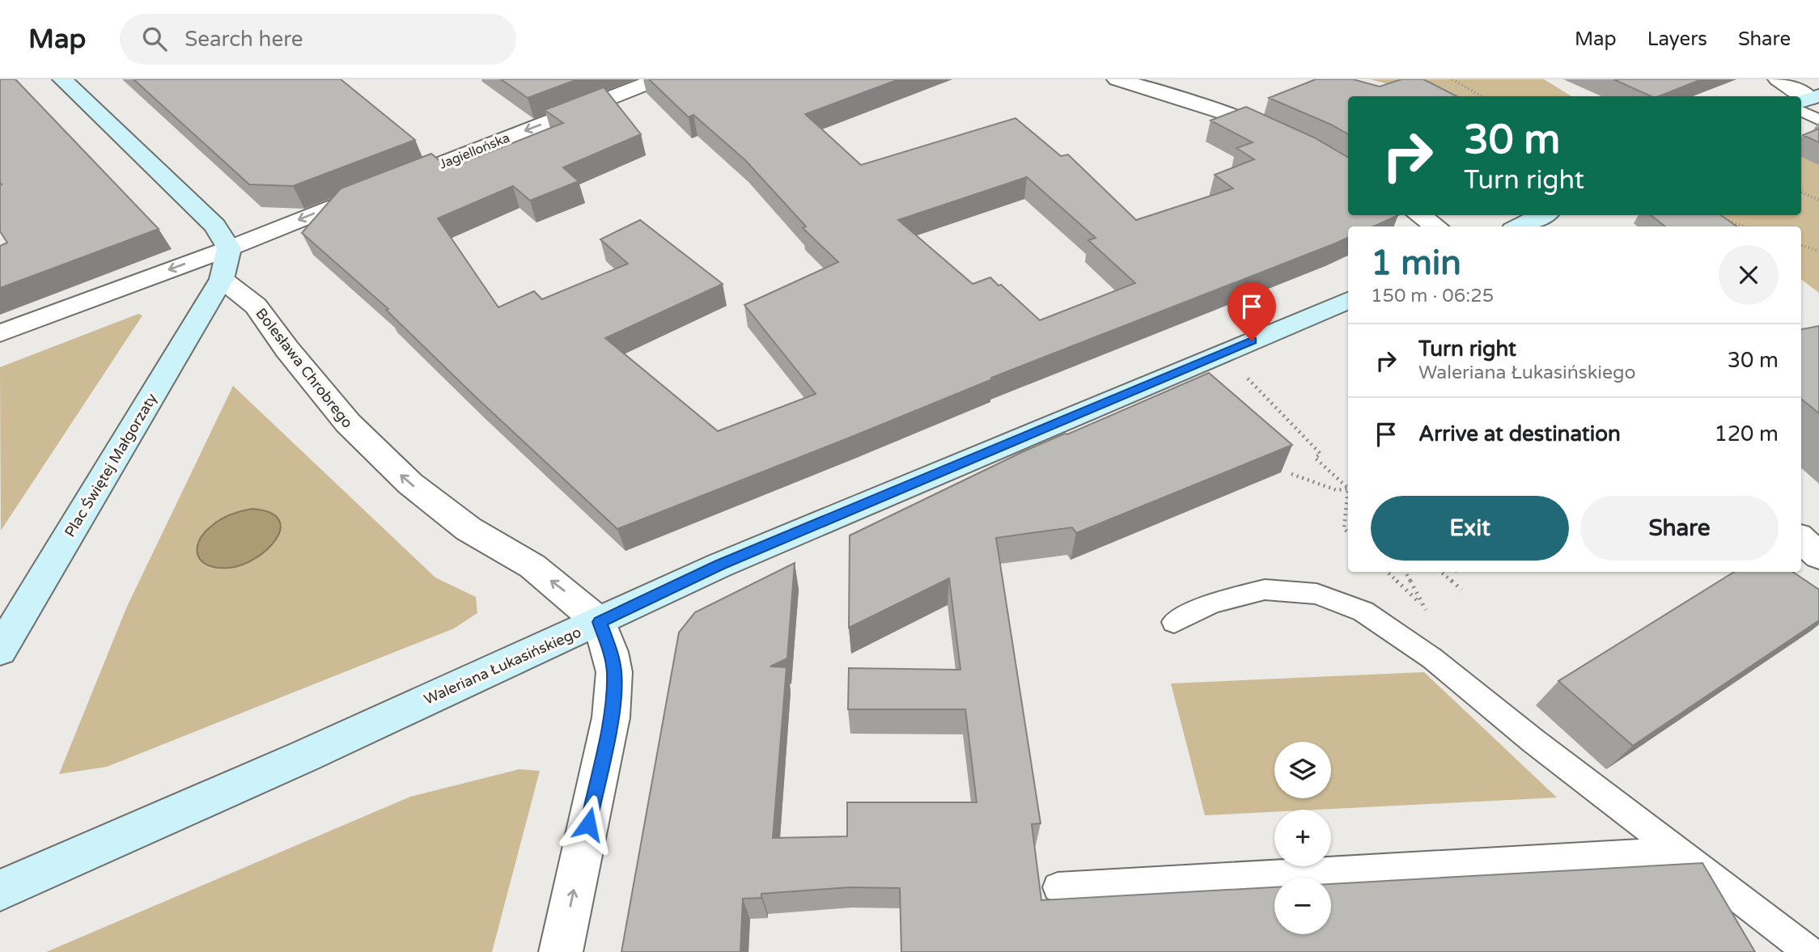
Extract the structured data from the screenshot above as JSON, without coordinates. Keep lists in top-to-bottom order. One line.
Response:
{"streets":{"street":["Jagiellońska","Bolesława Chrobrego","Plac Świętej Małgorzaty","Waleriana Łukasińskiego"]},"crossings":[["Bolesława Chrobrego","Plac Świętej Małgorzaty"],["Bolesława Chrobrego","Waleriana Łukasińskiego"]],"one_way":["Jagiellońska","Bolesława Chrobrego"],"page":{"header":"Map","search":"Search here","nav":["Map","Layers","Share"],"turn":["30 m","Turn right"],"heading":["1 min","150 m · 06:25"],"list":[{"name":"Turn right","note":"Waleriana Łukasińskiego","value":"30 m"},{"name":"Arrive at destination","value":"120 m"}],"buttons":["Exit","Share"],"map_buttons":["+","−"]}}
